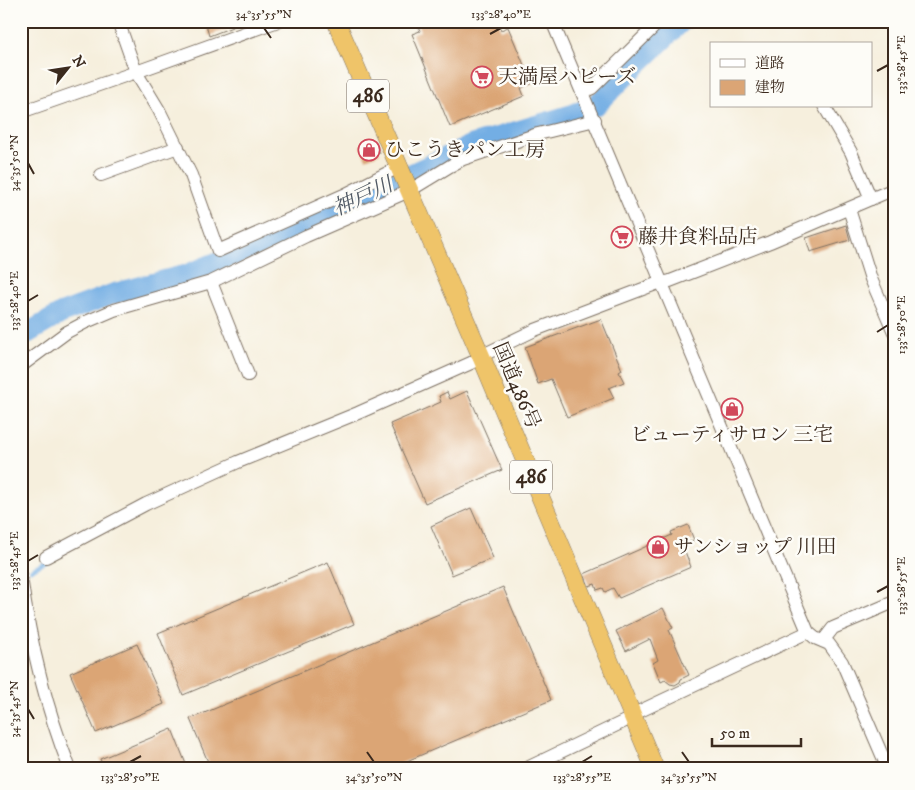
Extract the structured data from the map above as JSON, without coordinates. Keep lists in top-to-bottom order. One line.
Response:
{"streets":{"highway":["486","国道486号"]},"water":["神戸川"],"places":{"supermarket":["天満屋ハピーズ","藤井食料品店"],"shop":["ひこうきパン工房","ビューティサロン 三宅","サンショップ 川田"]},"legend":["道路","建物"],"scale_bar":"50 m","north":"top right","coordinates":["34°35'55\"N","133°28'40\"E","133°28'45\"E","34°35'50\"N","133°28'50\"E","133°28'55\"E","34°35'45\"N"]}
